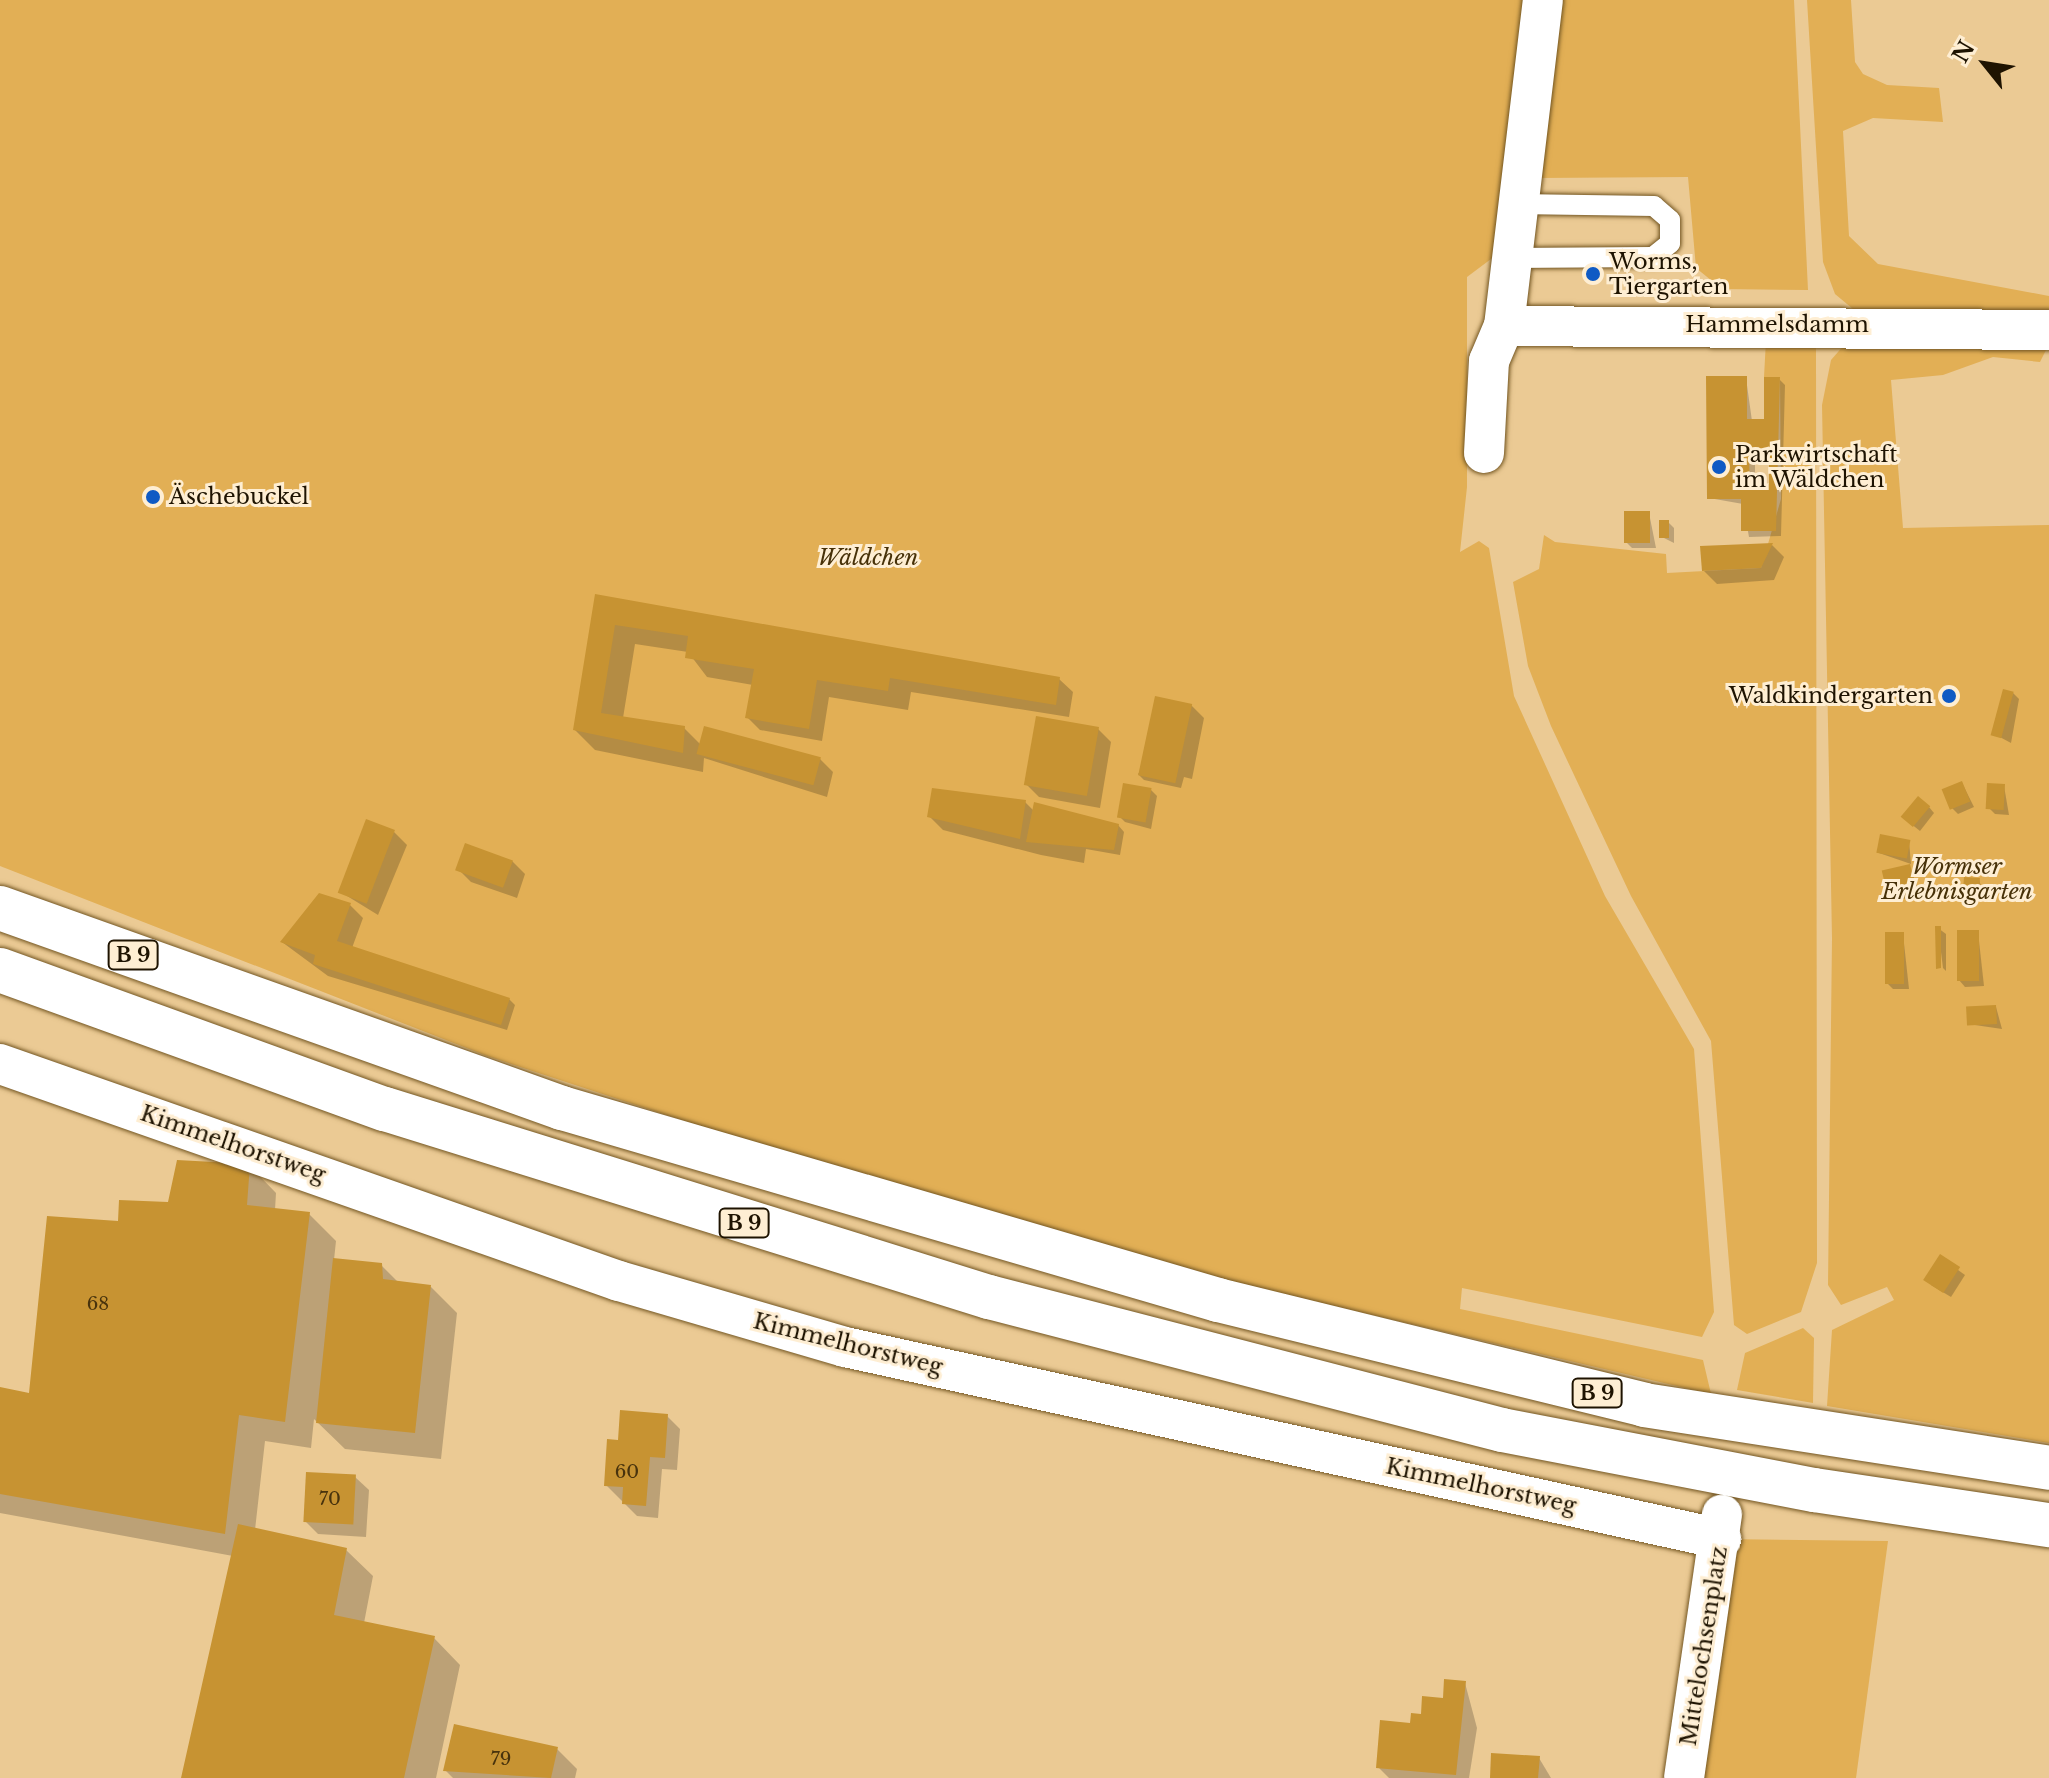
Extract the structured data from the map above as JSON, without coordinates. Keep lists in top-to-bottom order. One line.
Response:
{"streets":{"highway":["B 9"],"street":["Hammelsdamm","Kimmelhorstweg","Mittelochsenplatz"]},"crossings":[["Kimmelhorstweg","Mittelochsenplatz"]],"parks":["Wäldchen","Wormser Erlebnisgarten"],"places":["Worms, Tiergarten","Parkwirtschaft im Wäldchen","Äschebuckel","Waldkindergarten"],"house_numbers":["68","60","70","79"],"north":"top left"}
